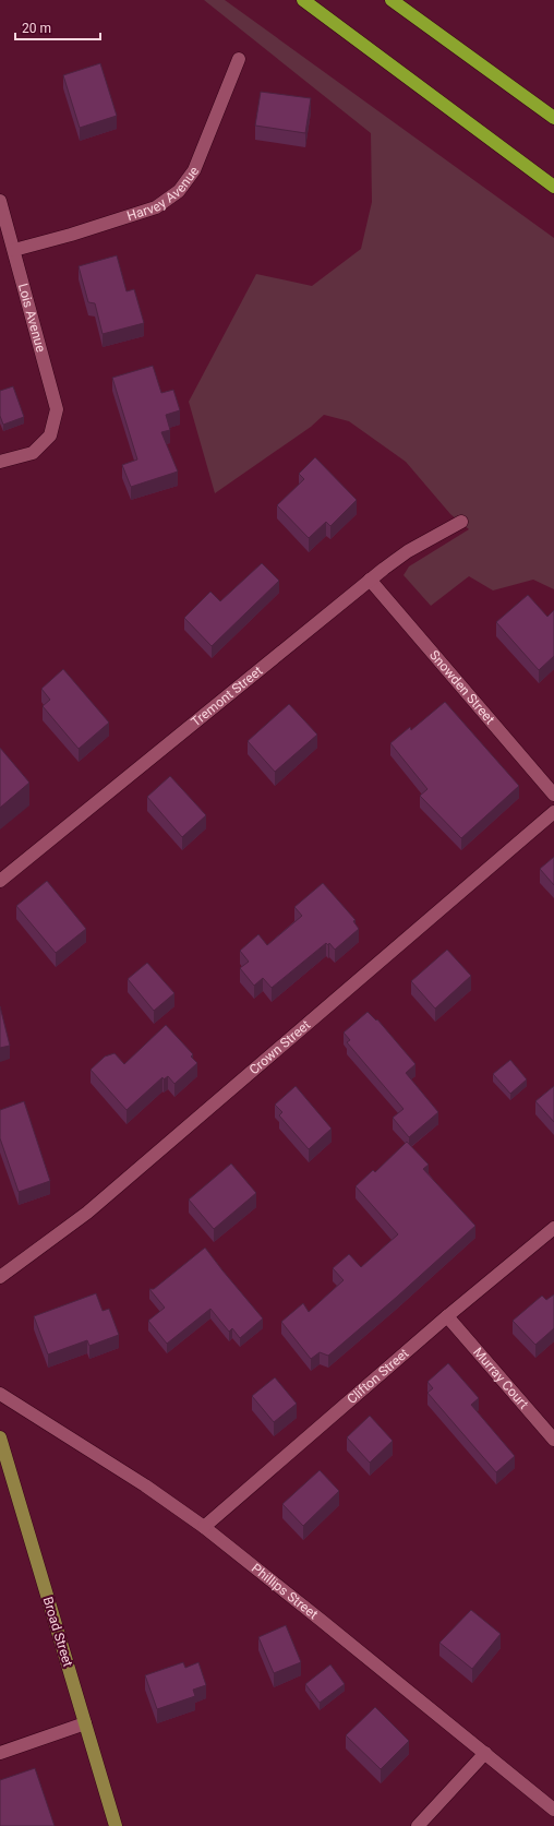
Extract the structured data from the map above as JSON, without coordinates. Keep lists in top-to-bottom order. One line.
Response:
{"streets":{"main road":["Broad Street"],"street":["Harvey Avenue","Lois Avenue","Snowden Street","Tremont Street","Crown Street","Clifton Street","Murray Court","Phillips Street"]},"crossings":[["Harvey Avenue","Lois Avenue"],["Snowden Street","Tremont Street"],["Clifton Street","Murray Court"],["Clifton Street","Phillips Street"]],"scale_bar":"20 m"}
